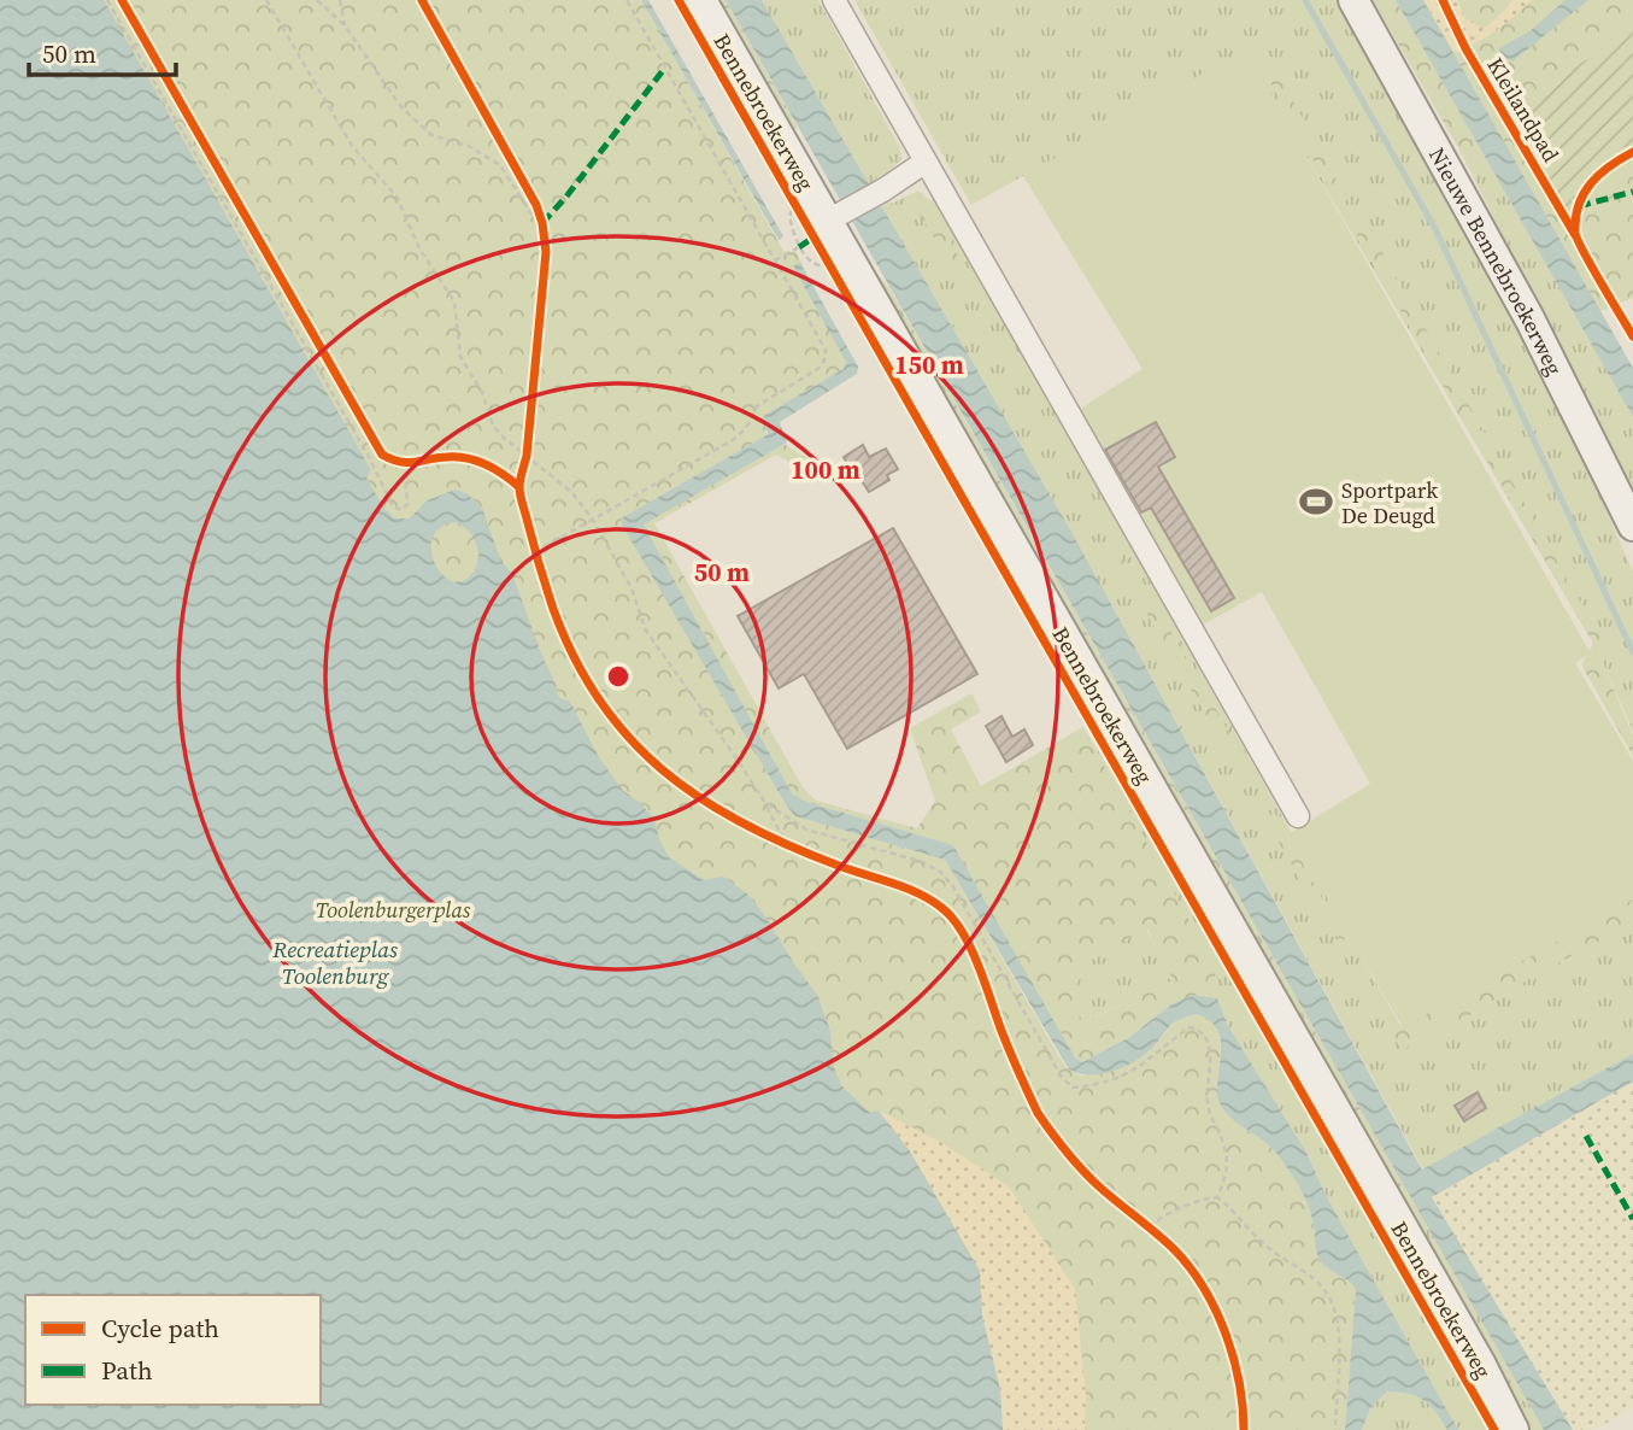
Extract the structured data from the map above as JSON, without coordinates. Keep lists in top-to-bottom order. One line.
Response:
{"streets":{"street":["Bennebroekerweg","Nieuwe Bennebroekerweg"],"cycle path":["Kleilandpad"]},"water":["Recreatieplas Toolenburg"],"parks":["Toolenburgerplas"],"places":{"sports":["Sportpark De Deugd"]},"legend":["Cycle path","Path"],"scale_bar":"50 m","rings":["150 m","100 m","50 m"]}
